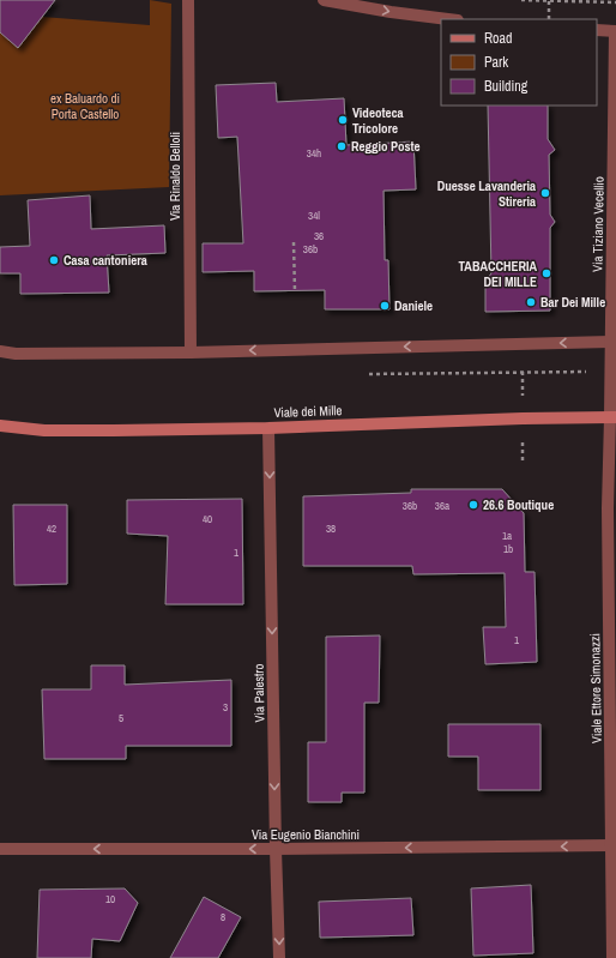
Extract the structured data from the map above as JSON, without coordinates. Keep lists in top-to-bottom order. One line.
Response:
{"streets":{"main road":["Viale dei Mille"],"street":["Via Rinaldo Belloli","Via Tiziano Vecellio","Viale Ettore Simonazzi","Via Palestro","Via Eugenio Bianchini"]},"crossings":[["Via Tiziano Vecellio","Viale dei Mille"],["Via Tiziano Vecellio","Viale Ettore Simonazzi"],["Viale dei Mille","Viale Ettore Simonazzi"],["Viale dei Mille","Via Palestro"],["Viale Ettore Simonazzi","Via Eugenio Bianchini"],["Via Palestro","Via Eugenio Bianchini"]],"one_way":["Via Palestro","Via Eugenio Bianchini"],"parks":["ex Baluardo di Porta Castello"],"places":["Videoteca Tricolore","Reggio Poste","Duesse Lavanderia Stireria","Casa cantoniera","TABACCHERIA DEI MILLE","Bar Dei Mille","Daniele","26.6 Boutique"],"house_numbers":["34h","34l","36","36b","36b","36a","40","42","38","1a","1b","1","1","3","5","10","8"],"legend":["Road","Park","Building"]}
